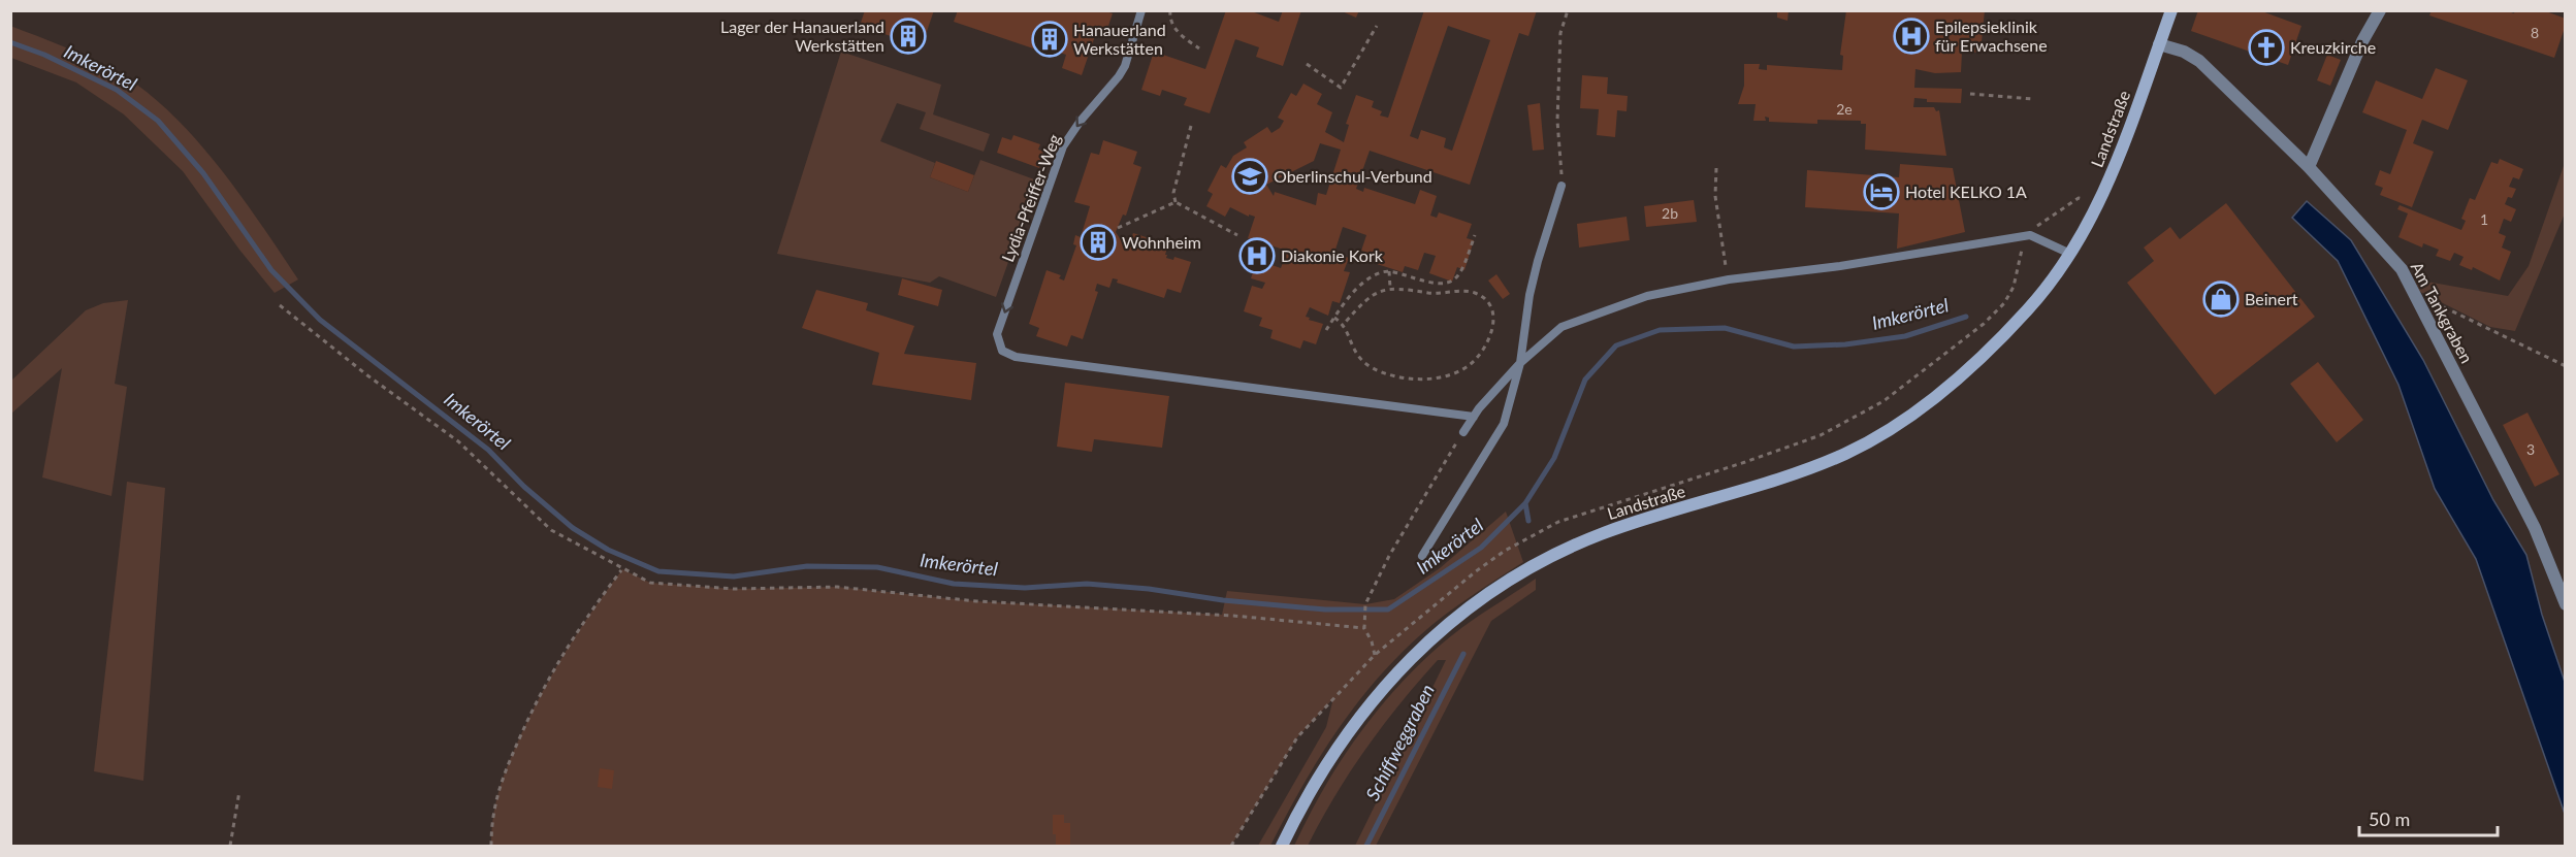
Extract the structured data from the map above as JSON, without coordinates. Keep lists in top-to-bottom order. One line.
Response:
{"streets":{"main road":["Landstraße"],"street":["Am Tankgraben"],"lane":["Lydia-Pfeiffer-Weg"]},"crossings":[["Landstraße","Am Tankgraben"]],"water":["Imkerörtel","Schiffweggraben"],"places":{"building":["Lager der Hanauerland Werkstätten","Hanauerland Werkstätten","Wohnheim"],"hospital":["Epilepsieklinik für Erwachsene","Diakonie Kork"],"church":["Kreuzkirche"],"school or university":["Oberlinschul-Verbund"],"hotel":["Hotel KELKO 1A"],"shop":["Beinert"]},"house_numbers":["8","2e","2b","1","3"],"scale_bar":"50 m"}
